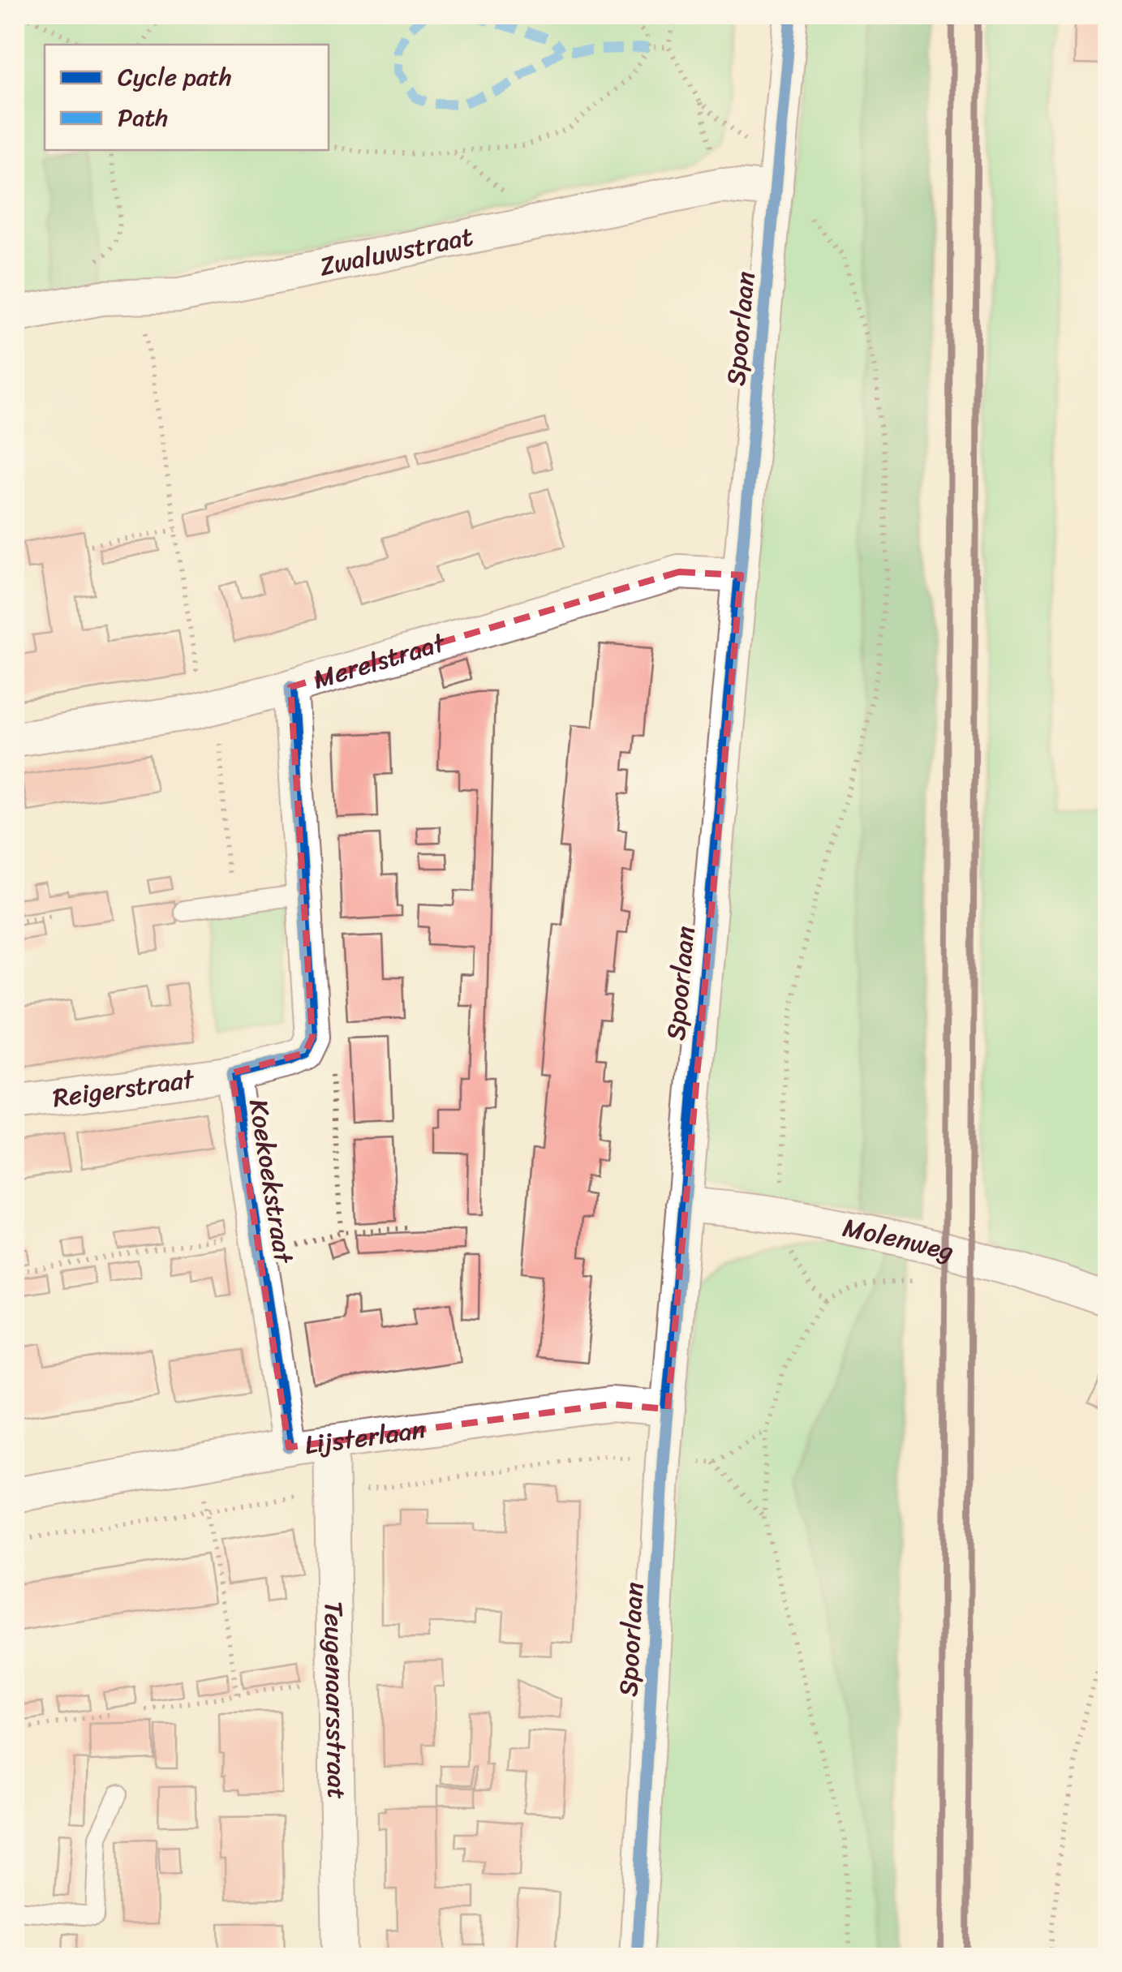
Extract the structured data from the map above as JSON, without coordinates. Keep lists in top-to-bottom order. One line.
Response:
{"streets":{"street":["Zwaluwstraat","Spoorlaan","Merelstraat","Reigerstraat","Koekoekstraat","Molenweg","Lijsterlaan","Teugenaarsstraat"]},"crossings":[["Zwaluwstraat","Spoorlaan"],["Spoorlaan","Merelstraat"],["Spoorlaan","Molenweg"],["Spoorlaan","Lijsterlaan"],["Reigerstraat","Koekoekstraat"],["Koekoekstraat","Lijsterlaan"],["Lijsterlaan","Teugenaarsstraat"]],"legend":["Cycle path","Path"]}
